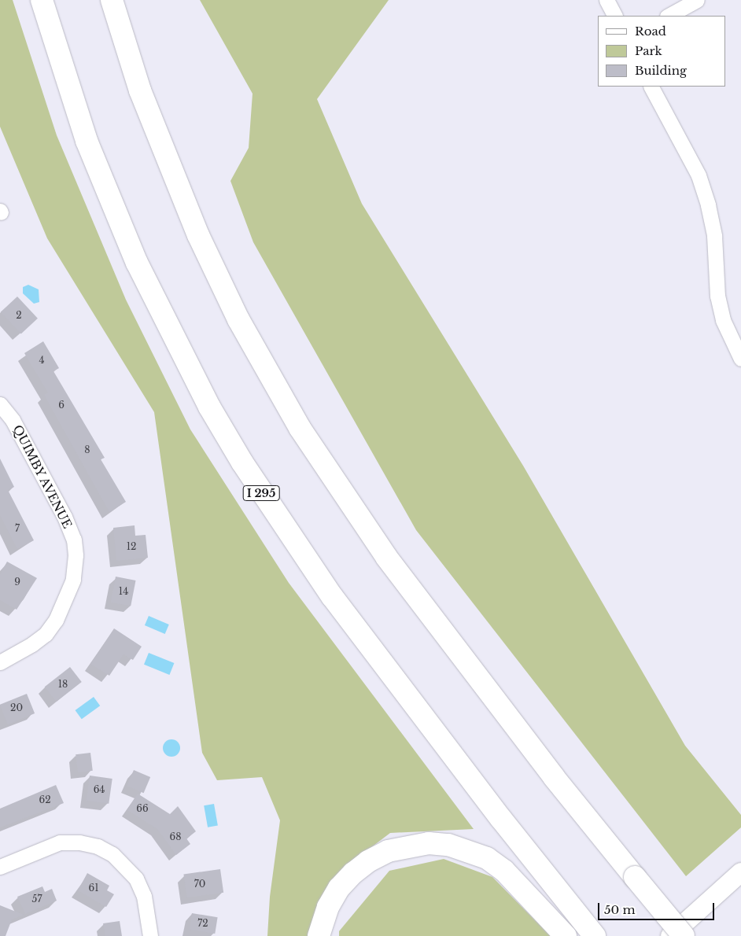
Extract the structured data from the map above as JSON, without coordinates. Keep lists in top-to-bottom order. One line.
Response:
{"streets":{"highway":["I 295"],"street":["QUIMBY AVENUE"]},"house_numbers":["2","4","6","8","7","12","9","14","18","20","64","62","66","68","70","61","57","72"],"legend":["Road","Park","Building"],"scale_bar":"50 m"}
